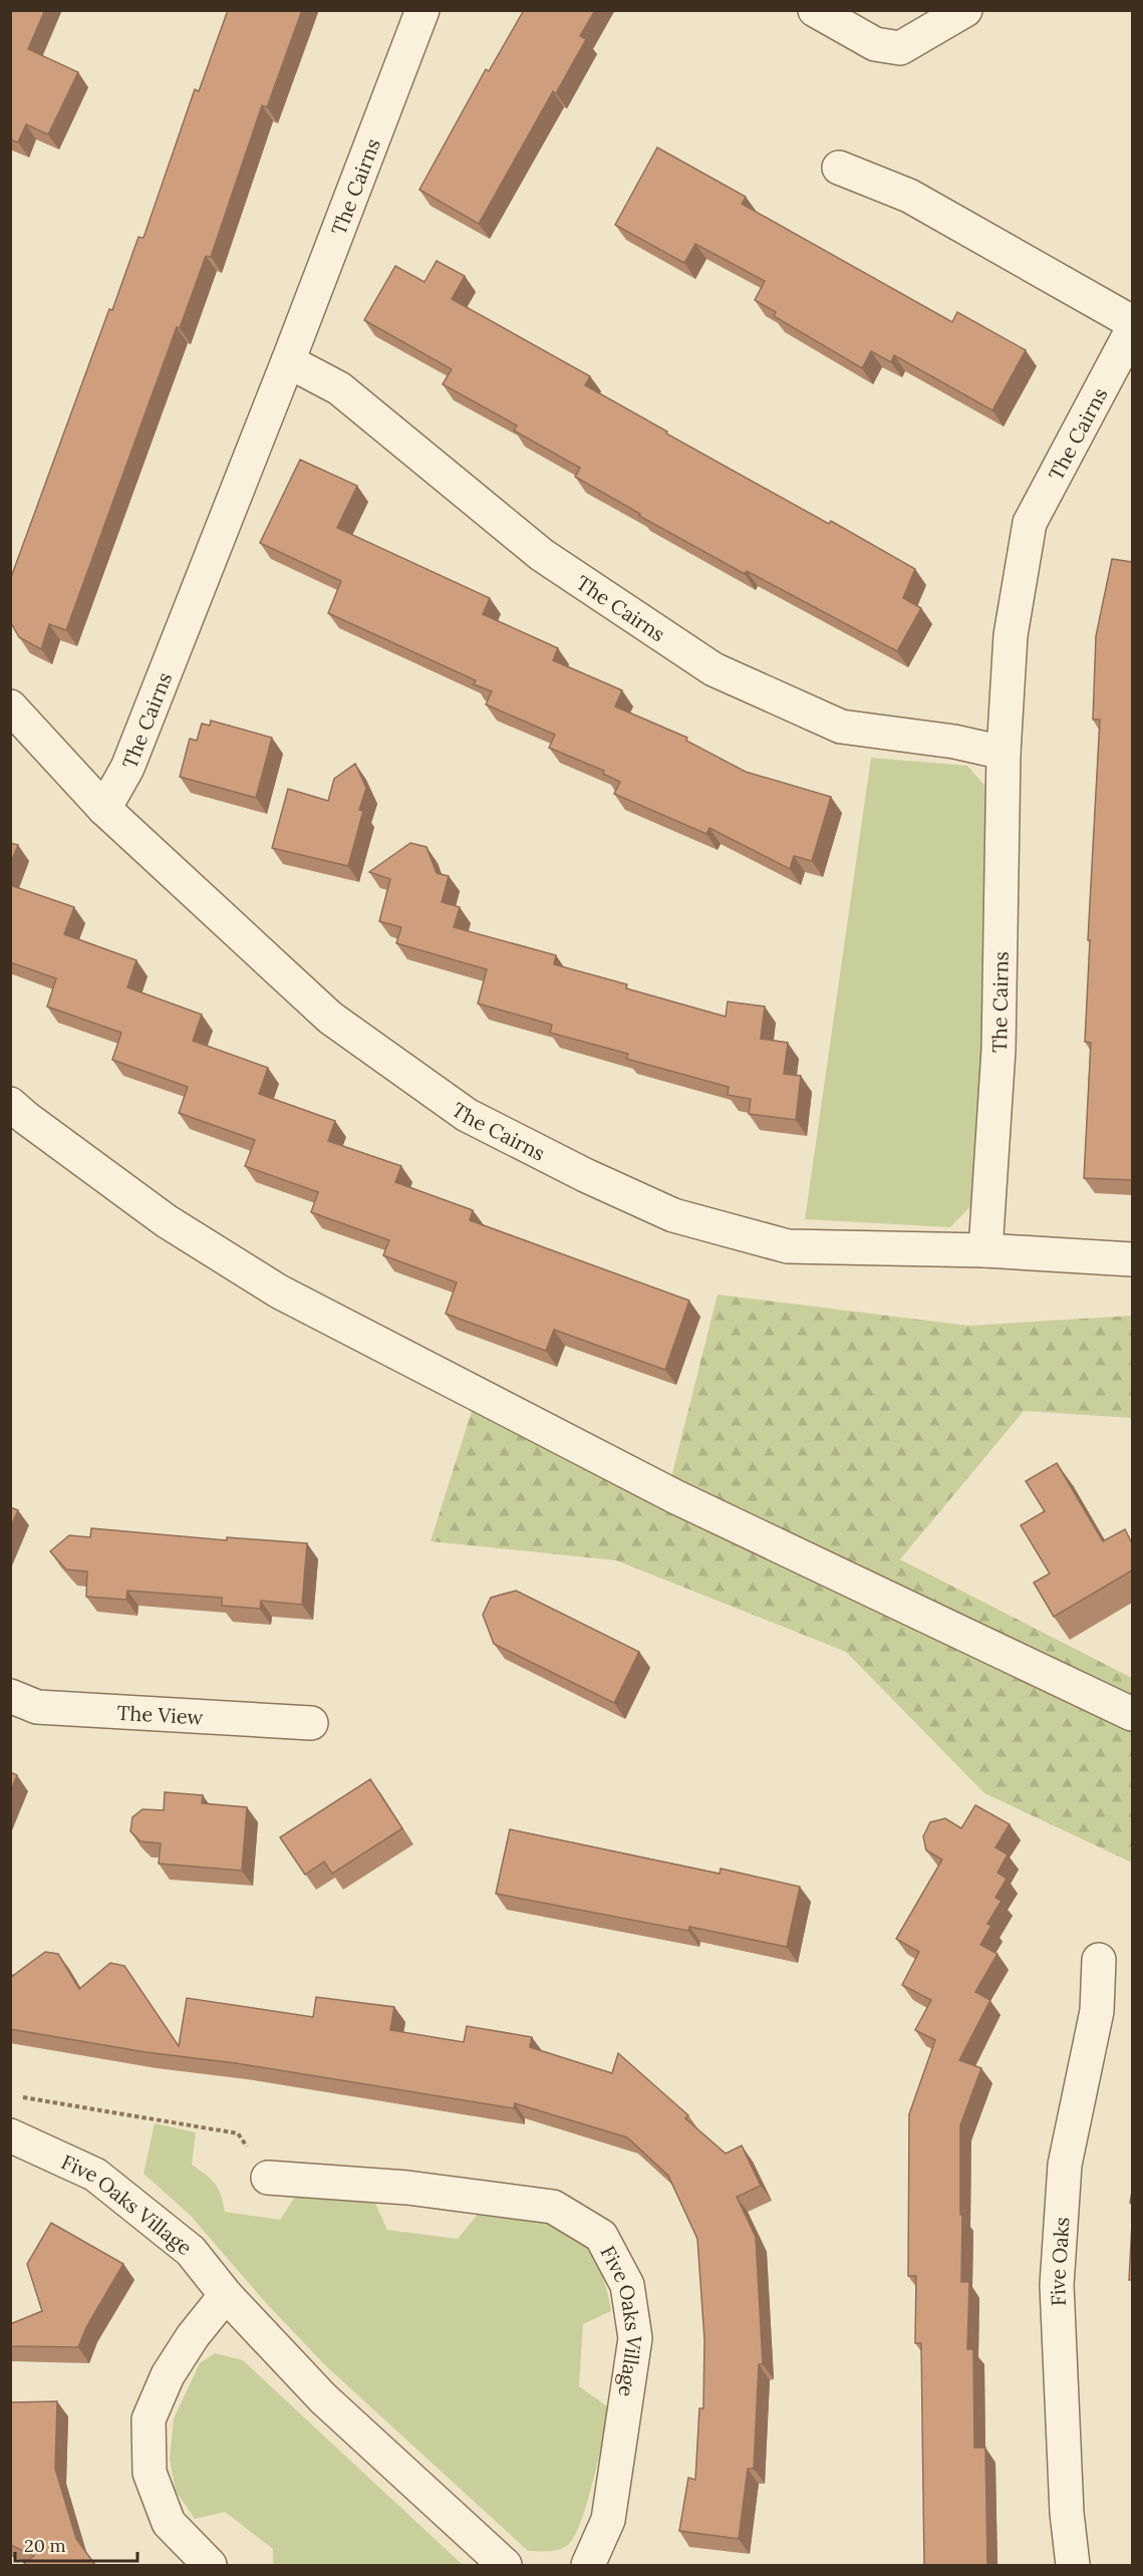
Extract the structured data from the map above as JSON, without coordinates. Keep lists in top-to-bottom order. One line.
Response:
{"streets":{"street":["The Cairns","The View","Five Oaks Village","Five Oaks"]},"scale_bar":"20 m"}
